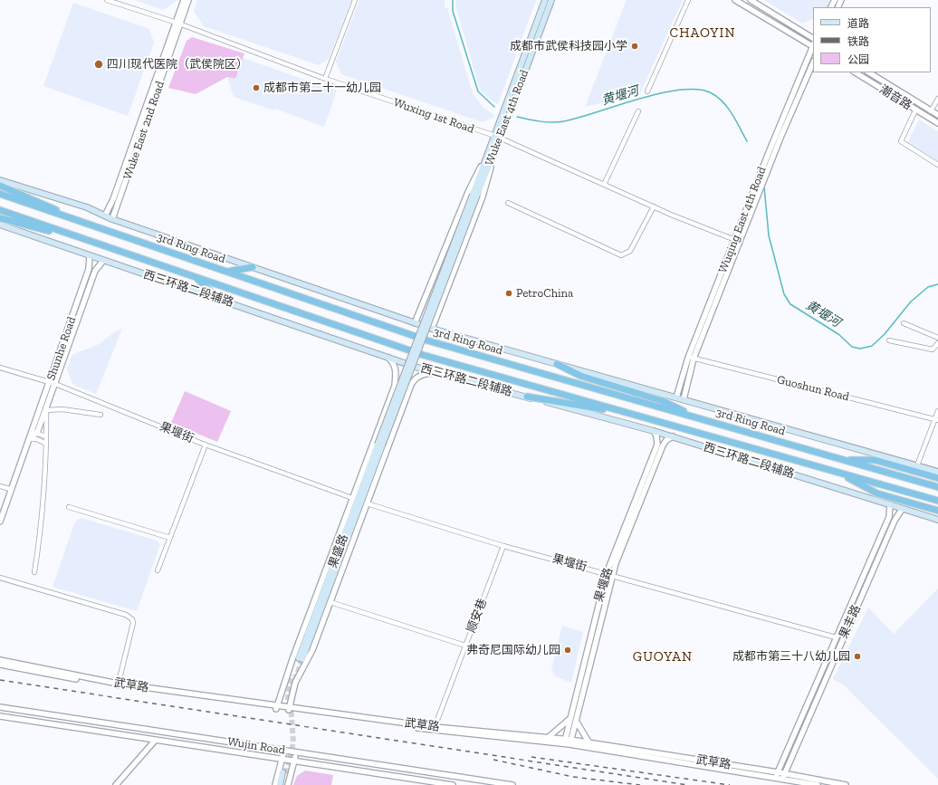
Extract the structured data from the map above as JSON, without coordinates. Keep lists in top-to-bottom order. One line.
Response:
{"streets":{"highway":["3rd Ring Road"],"main road":["Wuke East 4th Road","西三环路二段辅路","果盛路"],"street":["潮音路","Wuxing 1st Road","Wuke East 2nd Road","Wuqing East 4th Road","Shunhe Road","Guoshun Road","果堰街","果堰路","顺安巷","果丰路","武草路","Wujin Road"]},"crossings":[["Wuxing 1st Road","Wuke East 4th Road"],["Wuxing 1st Road","Wuke East 2nd Road"],["Wuxing 1st Road","Wuqing East 4th Road"],["Wuke East 4th Road","果盛路"],["Wuqing East 4th Road","Guoshun Road"],["西三环路二段辅路","Shunhe Road"],["西三环路二段辅路","果堰路"],["西三环路二段辅路","果丰路"],["Shunhe Road","果堰街"],["果堰街","果堰路"],["果堰街","顺安巷"],["果堰街","果丰路"],["果堰路","武草路"],["顺安巷","武草路"],["果丰路","武草路"]],"districts":["CHAOYIN","GUOYAN"],"water":["黄堰河"],"places":["成都市武侯科技园小学","四川现代医院（武侯院区）","成都市第二十一幼儿园","PetroChina","弗奇尼国际幼儿园","成都市第三十八幼儿园"],"legend":["道路","铁路","公园"]}
